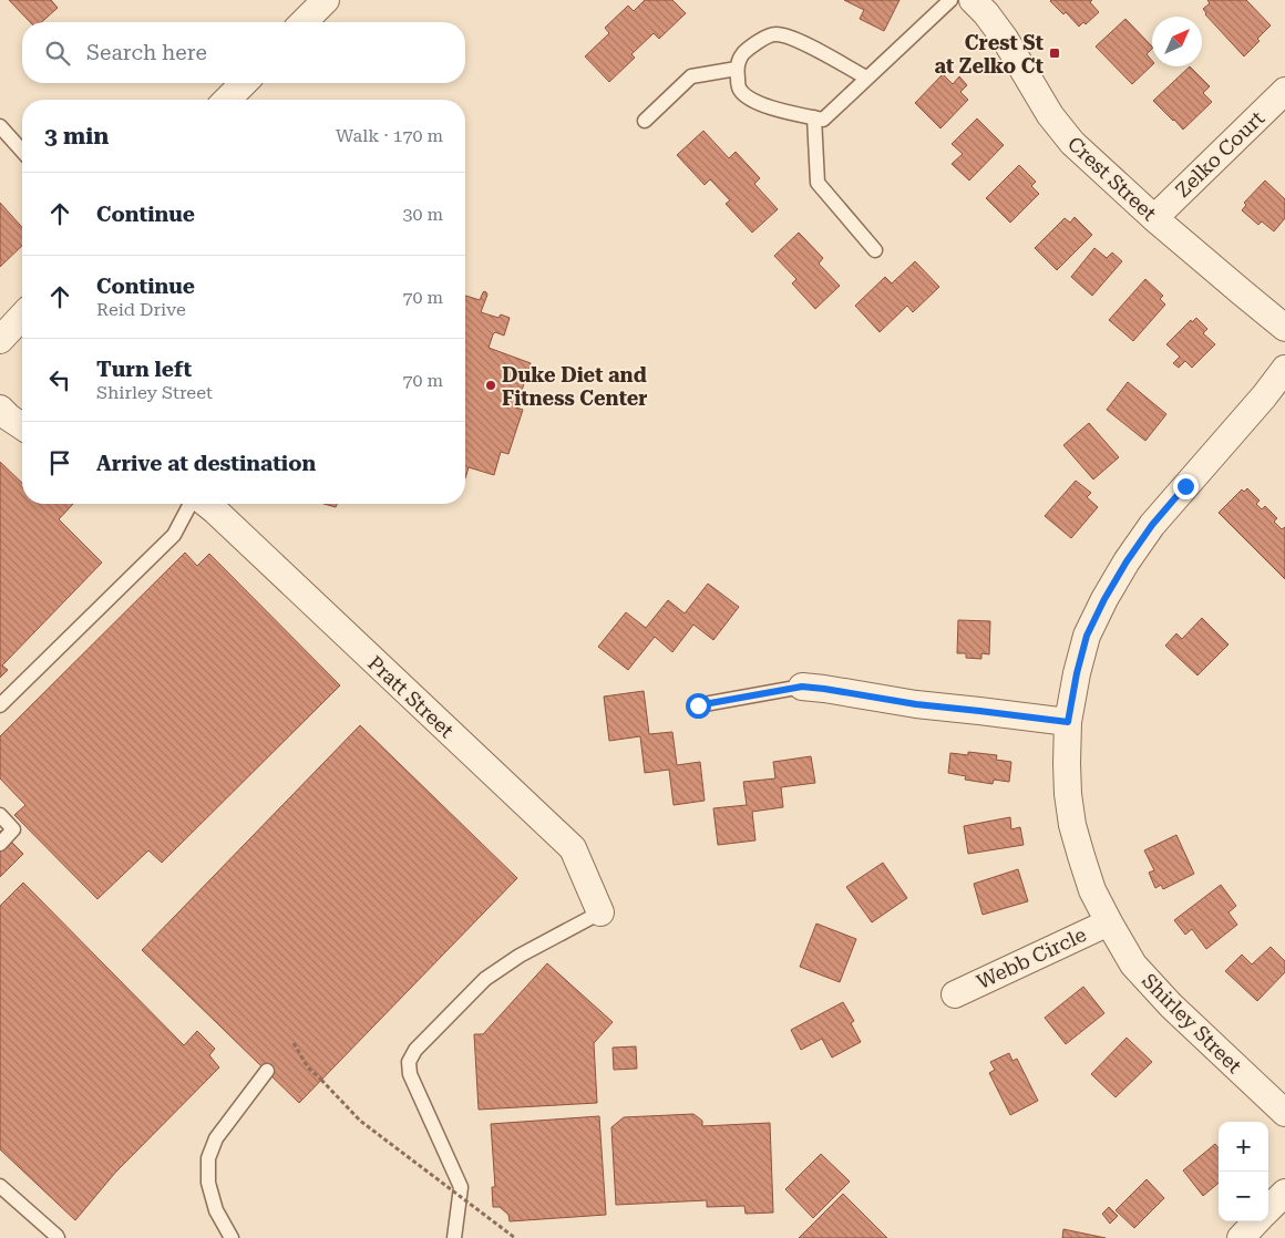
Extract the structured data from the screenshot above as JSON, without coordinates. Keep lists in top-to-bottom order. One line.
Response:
{"streets":{"street":["Zelko Court","Crest Street","Pratt Street","Webb Circle","Shirley Street"]},"crossings":[["Zelko Court","Crest Street"],["Webb Circle","Shirley Street"]],"places":{"transit":["Crest St at Zelko Ct"],"other":["Duke Diet and Fitness Center"]},"north":"top right","page":{"search":"Search here","heading":["3 min","Walk · 170 m"],"list":[["Continue","30 m"],["Continue","Reid Drive","70 m"],["Turn left","Shirley Street","70 m"],"Arrive at destination"],"map_buttons":["+","−"]}}
